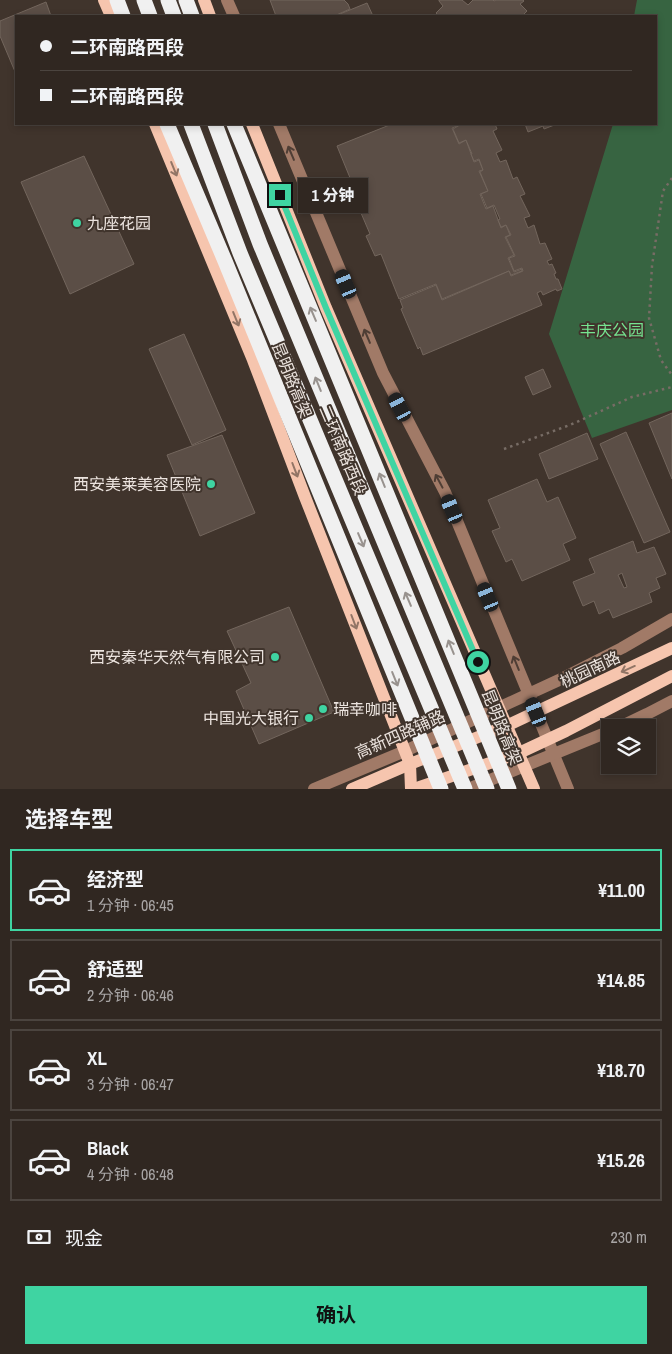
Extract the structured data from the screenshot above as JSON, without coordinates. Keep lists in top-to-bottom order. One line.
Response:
{"streets":{"highway":["昆明路高架","二环南路西段"],"main road":["桃园南路"],"street":["高新四路辅路"]},"parks":["丰庆公园"],"places":["九座花园","西安美莱美容医院","西安秦华天然气有限公司","瑞幸咖啡","中国光大银行"],"page":{"banner":["二环南路西段","二环南路西段"],"bubble":"1 分钟","heading":"选择车型","list":[{"name":"经济型","note":"1 分钟 · 06:45","value":"¥11.00"},{"name":"舒适型","note":"2 分钟 · 06:46","value":"¥14.85"},{"name":"XL","note":"3 分钟 · 06:47","value":"¥18.70"},{"name":"Black","note":"4 分钟 · 06:48","value":"¥15.26"}],"pay":["现金","230 m"],"buttons":"确认"}}
